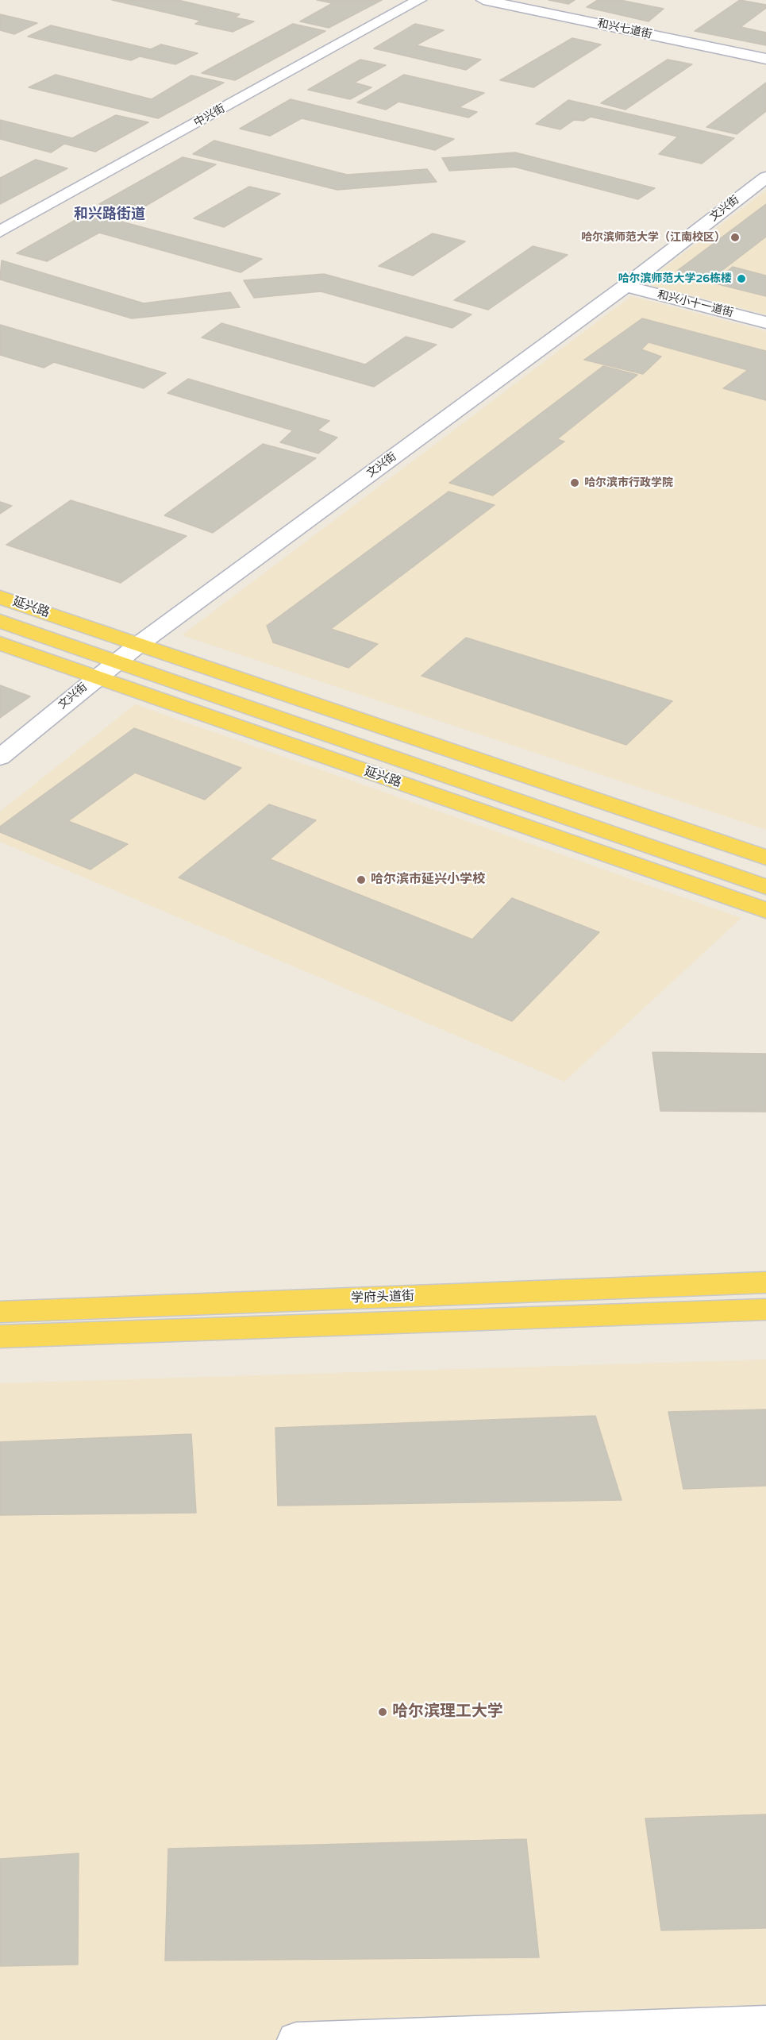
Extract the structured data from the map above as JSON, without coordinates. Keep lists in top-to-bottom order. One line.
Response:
{"streets":{"main road":["延兴路","学府头道街"],"street":["和兴七道街","中兴街","文兴街","和兴小十一道街"]},"crossings":[["文兴街","和兴小十一道街"],["文兴街","延兴路"]],"districts":["和兴路街道"],"places":["哈尔滨师范大学（江南校区）","哈尔滨师范大学26栋楼","哈尔滨市行政学院","哈尔滨市延兴小学校","哈尔滨理工大学"]}
